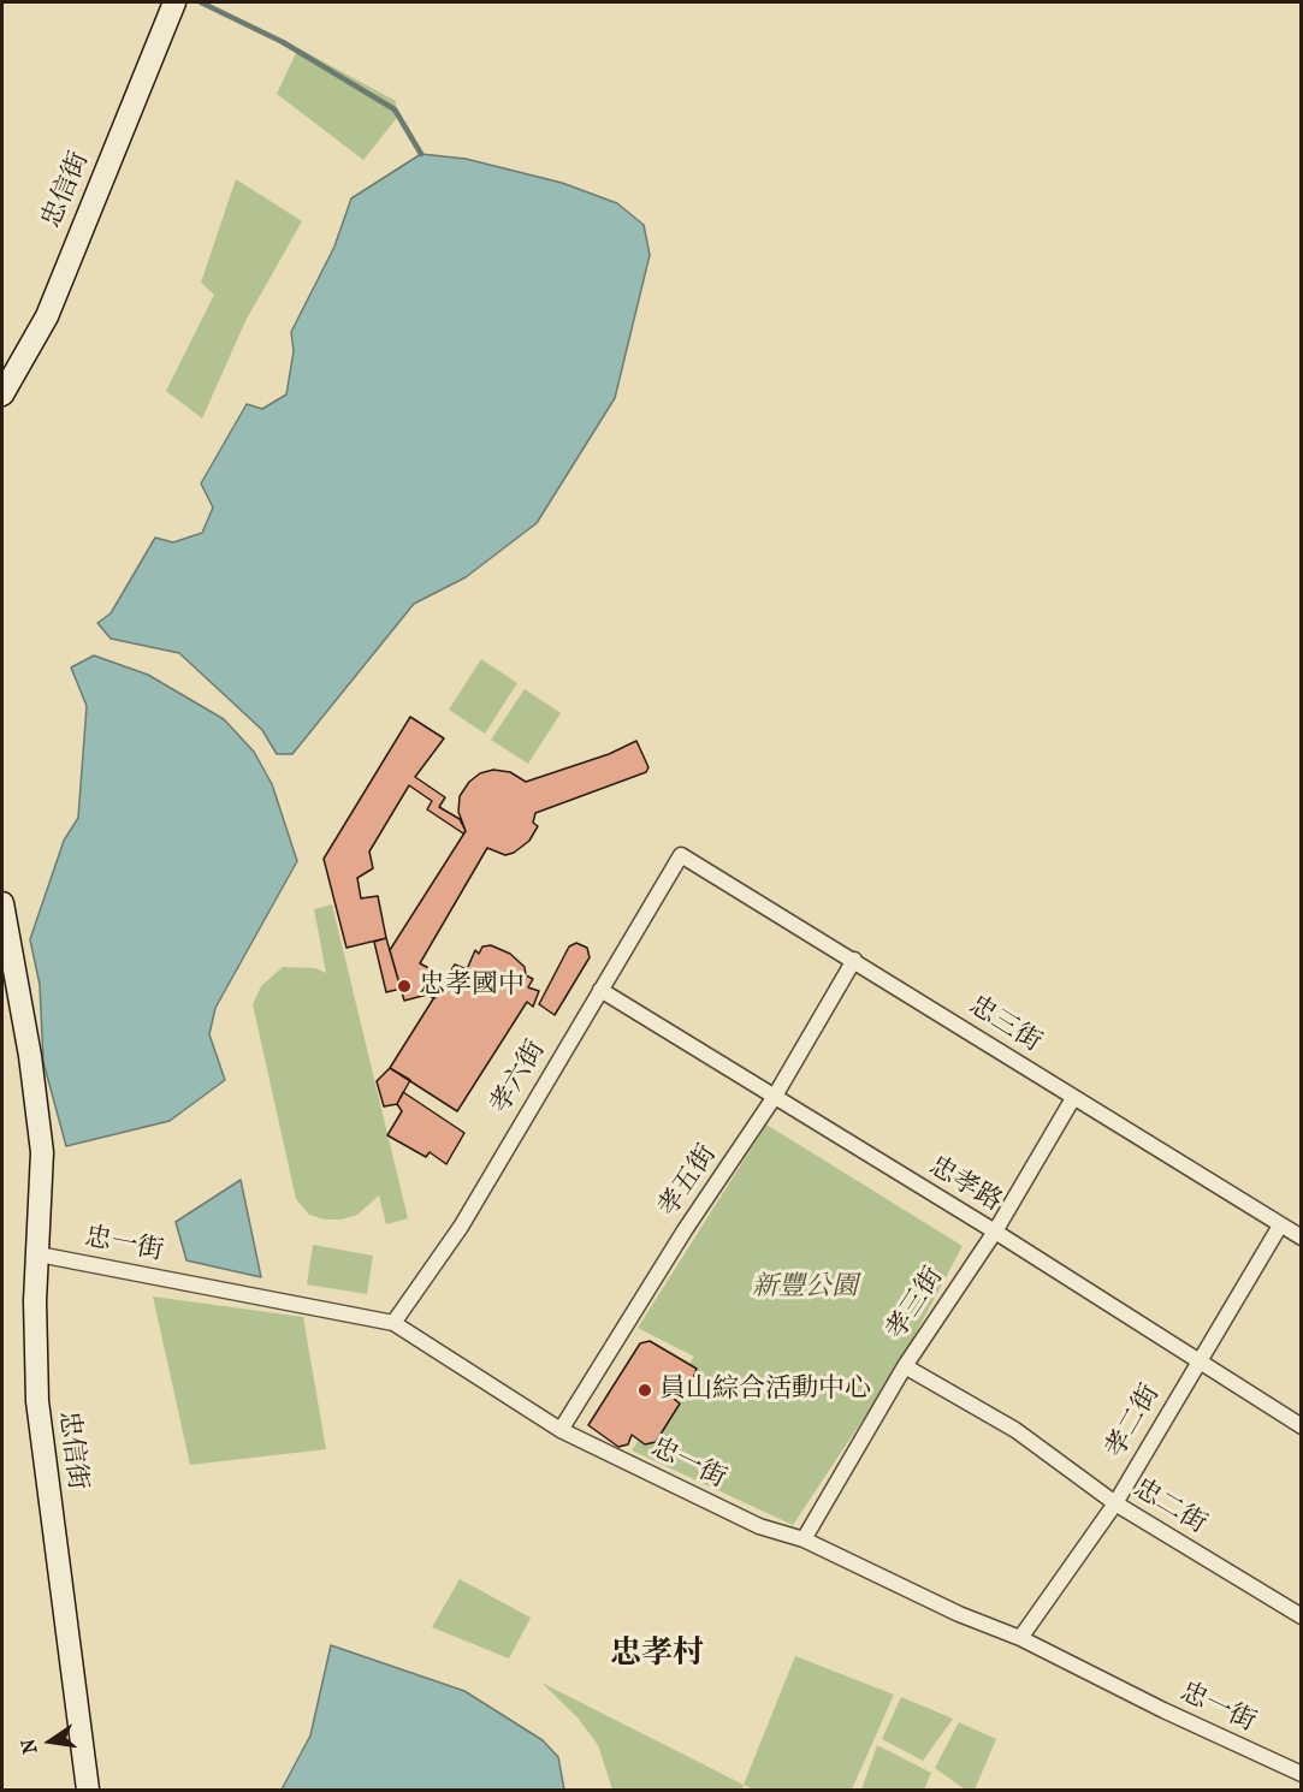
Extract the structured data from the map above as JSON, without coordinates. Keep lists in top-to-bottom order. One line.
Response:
{"streets":{"street":["忠信街","忠三街","孝六街","孝五街","忠孝路","忠一街","孝三街","孝二街","忠二街"]},"crossings":[["忠信街","忠一街"],["忠三街","孝六街"],["忠三街","孝五街"],["忠三街","孝三街"],["忠三街","孝二街"],["孝六街","忠孝路"],["孝六街","忠一街"],["孝五街","忠孝路"],["孝五街","忠一街"],["忠孝路","孝三街"],["忠孝路","孝二街"],["忠一街","孝三街"],["忠一街","孝二街"],["孝三街","忠二街"],["孝二街","忠二街"]],"districts":["忠孝村"],"parks":["新豐公園"],"places":["忠孝國中","員山綜合活動中心"],"north":"left"}
